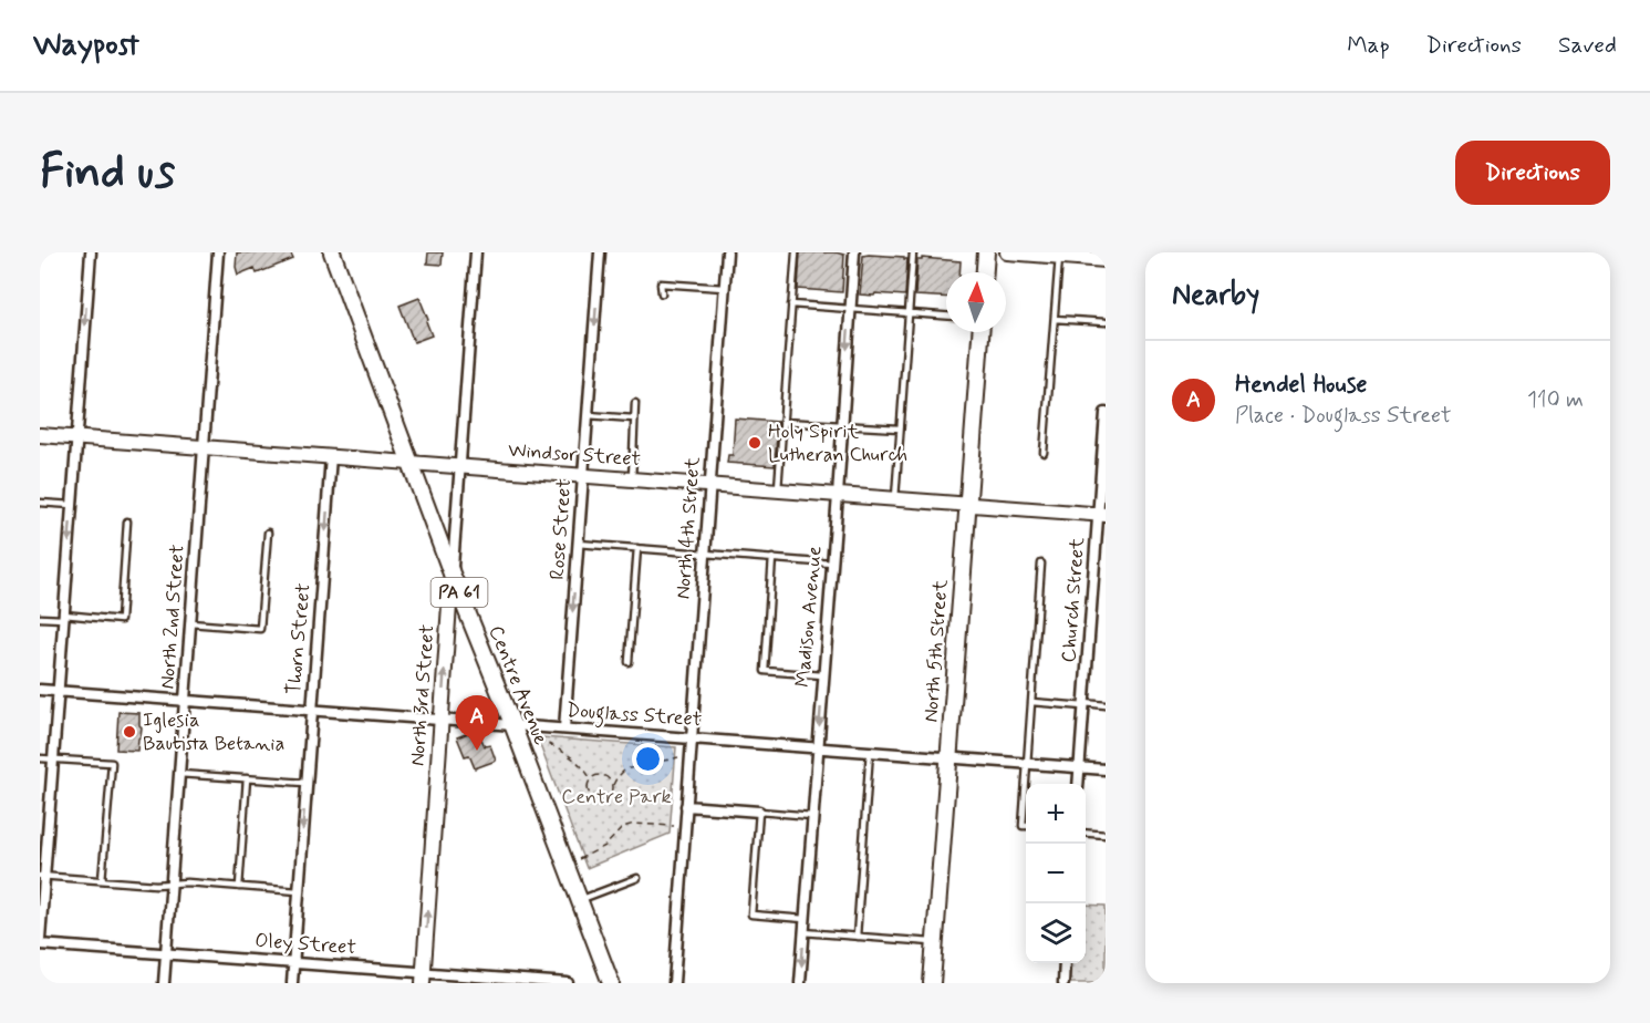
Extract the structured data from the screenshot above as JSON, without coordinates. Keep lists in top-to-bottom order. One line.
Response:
{"streets":{"main road":["Windsor Street","PA 61","North 5th Street","Centre Avenue","North 3rd Street"],"street":["North 4th Street","Rose Street","Church Street","North 2nd Street","Madison Avenue","Thorn Street","Douglass Street","Oley Street"]},"crossings":[["Windsor Street","North 4th Street"],["Windsor Street","Rose Street"],["Windsor Street","Church Street"],["Windsor Street","North 2nd Street"],["Windsor Street","Madison Avenue"],["Windsor Street","Thorn Street"],["Windsor Street","North 5th Street"],["Windsor Street","Centre Avenue"],["Windsor Street","North 3rd Street"],["North 4th Street","Douglass Street"],["Rose Street","Douglass Street"],["Church Street","Douglass Street"],["North 2nd Street","Douglass Street"],["North 2nd Street","Oley Street"],["Madison Avenue","Douglass Street"],["Thorn Street","Douglass Street"],["Thorn Street","Oley Street"],["North 5th Street","Douglass Street"],["Centre Avenue","North 3rd Street"],["Centre Avenue","Douglass Street"],["North 3rd Street","Douglass Street"],["North 3rd Street","Oley Street"]],"one_way":["Rose Street","Thorn Street","North 3rd Street"],"parks":["Centre Park"],"places":["Holy Spirit Lutheran Church","Iglesia Bautista Betania"],"north":"top","page":{"header":"Waypost","nav":["Map","Directions","Saved"],"buttons":"Directions","title":"Find us","heading":"Nearby","list":[{"mark":"A","name":"Hendel House","note":"Place · Douglass Street","value":"110 m"}],"pins":"A","map_buttons":["+","−"]}}
